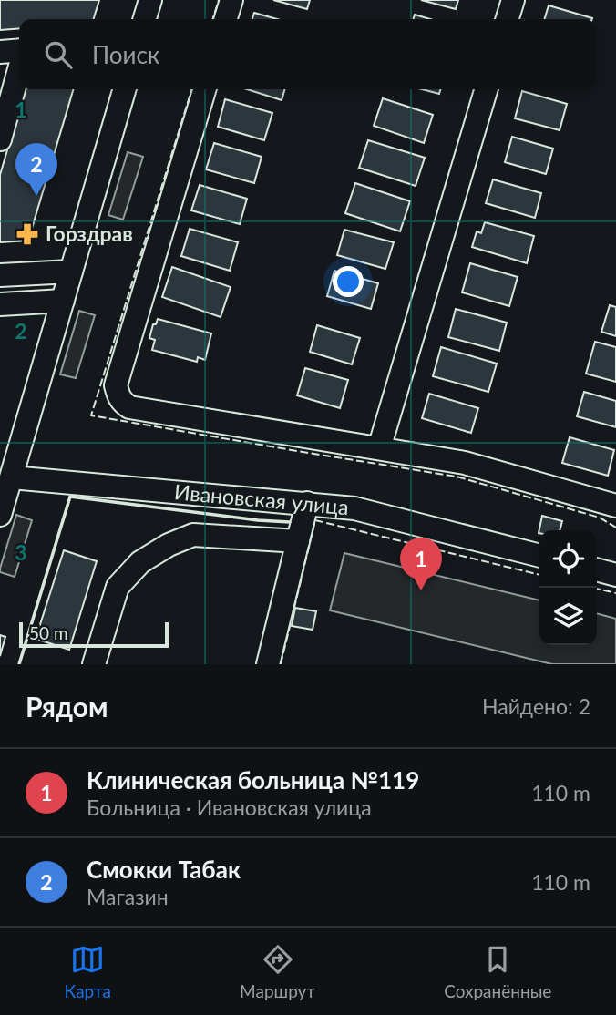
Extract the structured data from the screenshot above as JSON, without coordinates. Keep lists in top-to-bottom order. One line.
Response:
{"streets":{"street":["Ивановская улица"]},"places":{"pharmacy":["Горздрав"]},"scale_bar":"50 m","page":{"search":"Поиск","pins":["2","1"],"scale":"50 m","heading":["Рядом","Найдено: 2"],"list":[{"mark":"1","name":"Клиническая больница №119","note":"Больница · Ивановская улица","value":"110 m"},{"mark":"2","name":"Смокки Табак","note":"Магазин","value":"110 m"}],"nav":["Карта","Маршрут","Сохранённые"]},"grid":{"rows":["1","2","3"]}}
